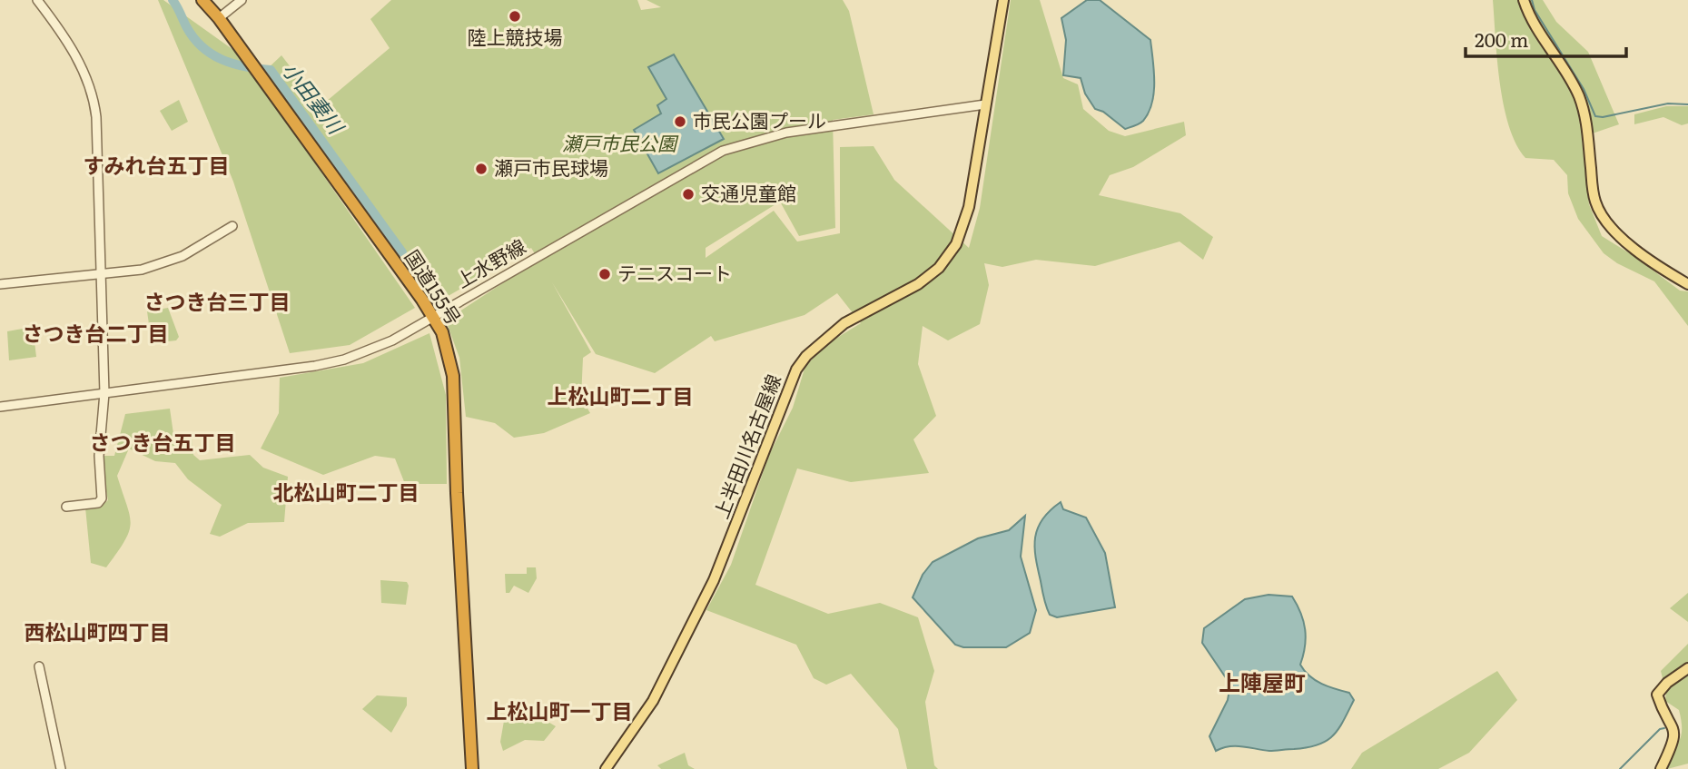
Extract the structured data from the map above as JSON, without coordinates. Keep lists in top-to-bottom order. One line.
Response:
{"streets":{"highway":["国道155号"],"main road":["上半田川名古屋線"],"street":["上水野線"]},"crossings":[["上水野線","国道155号"],["上水野線","上半田川名古屋線"]],"districts":["すみれ台五丁目","さつき台三丁目","さつき台二丁目","上松山町二丁目","さつき台五丁目","北松山町二丁目","西松山町四丁目","上陣屋町","上松山町一丁目"],"water":["小田妻川"],"parks":["瀬戸市民公園"],"places":["陸上競技場","市民公園プール","瀬戸市民球場","交通児童館","テニスコート"],"scale_bar":"200 m"}
